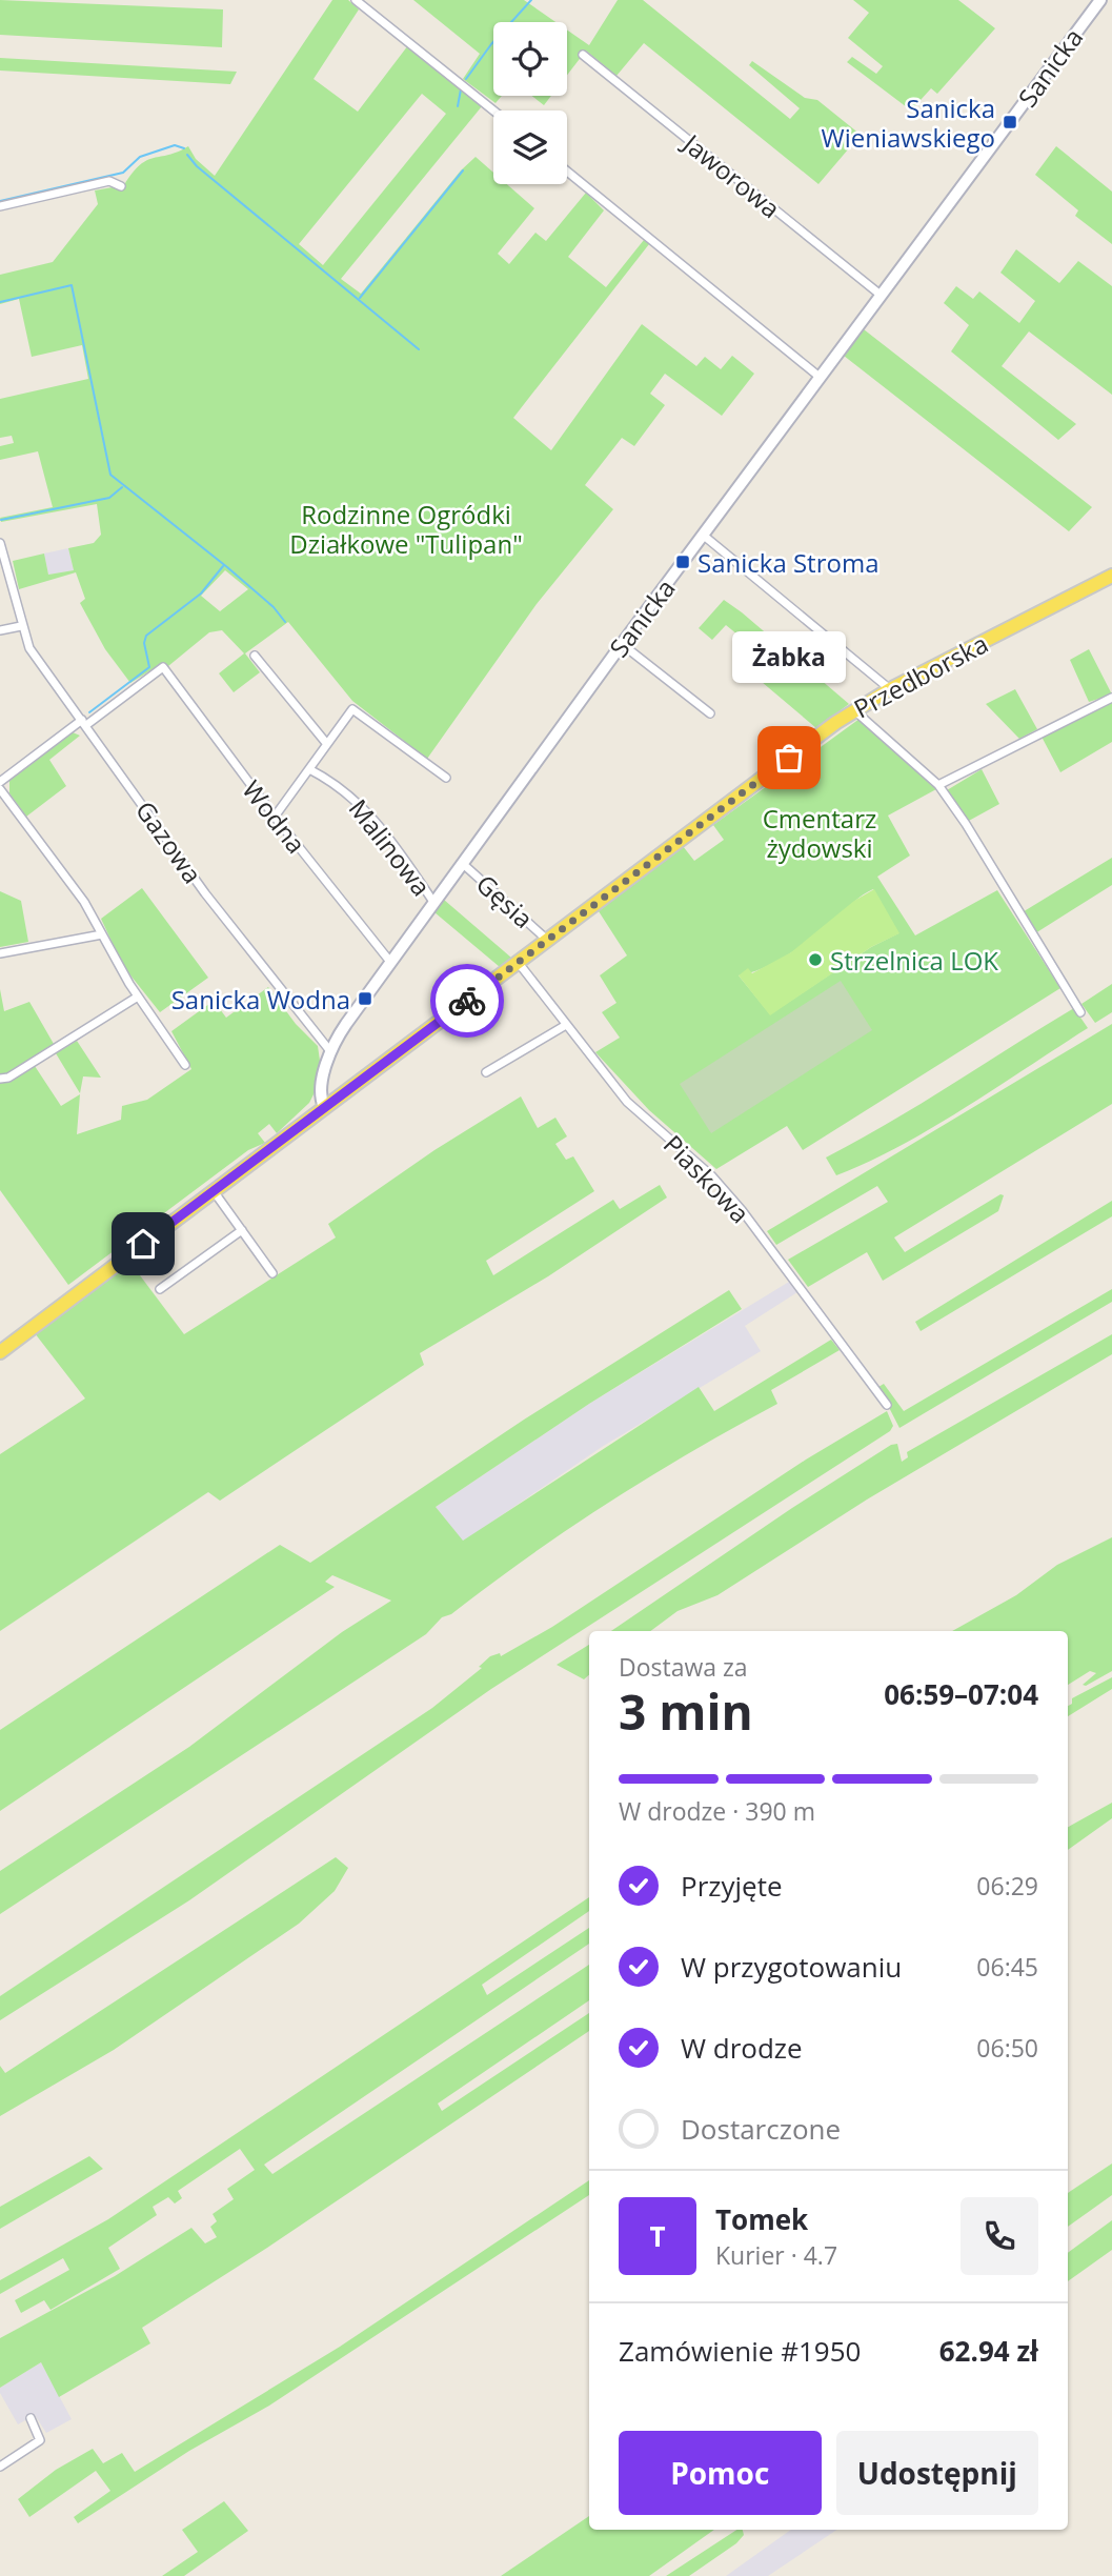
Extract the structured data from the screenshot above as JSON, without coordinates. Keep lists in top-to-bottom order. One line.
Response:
{"streets":{"main road":["Przedborska"],"street":["Sanicka","Jaworowa","Wodna","Gazowa","Malinowa","Gęsia","Piaskowa"]},"crossings":[["Sanicka","Jaworowa"],["Sanicka","Przedborska"],["Sanicka","Wodna"],["Sanicka","Gazowa"],["Sanicka","Malinowa"],["Sanicka","Gęsia"],["Przedborska","Gęsia"],["Przedborska","Piaskowa"],["Wodna","Gazowa"]],"parks":["Rodzinne Ogródki Działkowe \"Tulipan\"","Cmentarz żydowski"],"places":{"transit":["Sanicka Wieniawskiego","Sanicka Stroma","Sanicka Wodna"],"other":["Żabka","Strzelnica LOK"]},"page":{"bubble":"Żabka","heading":["3 min","Dostawa za","06:59–07:04"],"panel":["Tomek","Kurier · 4.7","Zamówienie #1950","62.94 zł"],"bar":"W drodze · 390 m","list":[["Przyjęte","06:29"],["W przygotowaniu","06:45"],["W drodze","06:50"],"Dostarczone"],"round":"T","buttons":["Pomoc","Udostępnij"]}}
